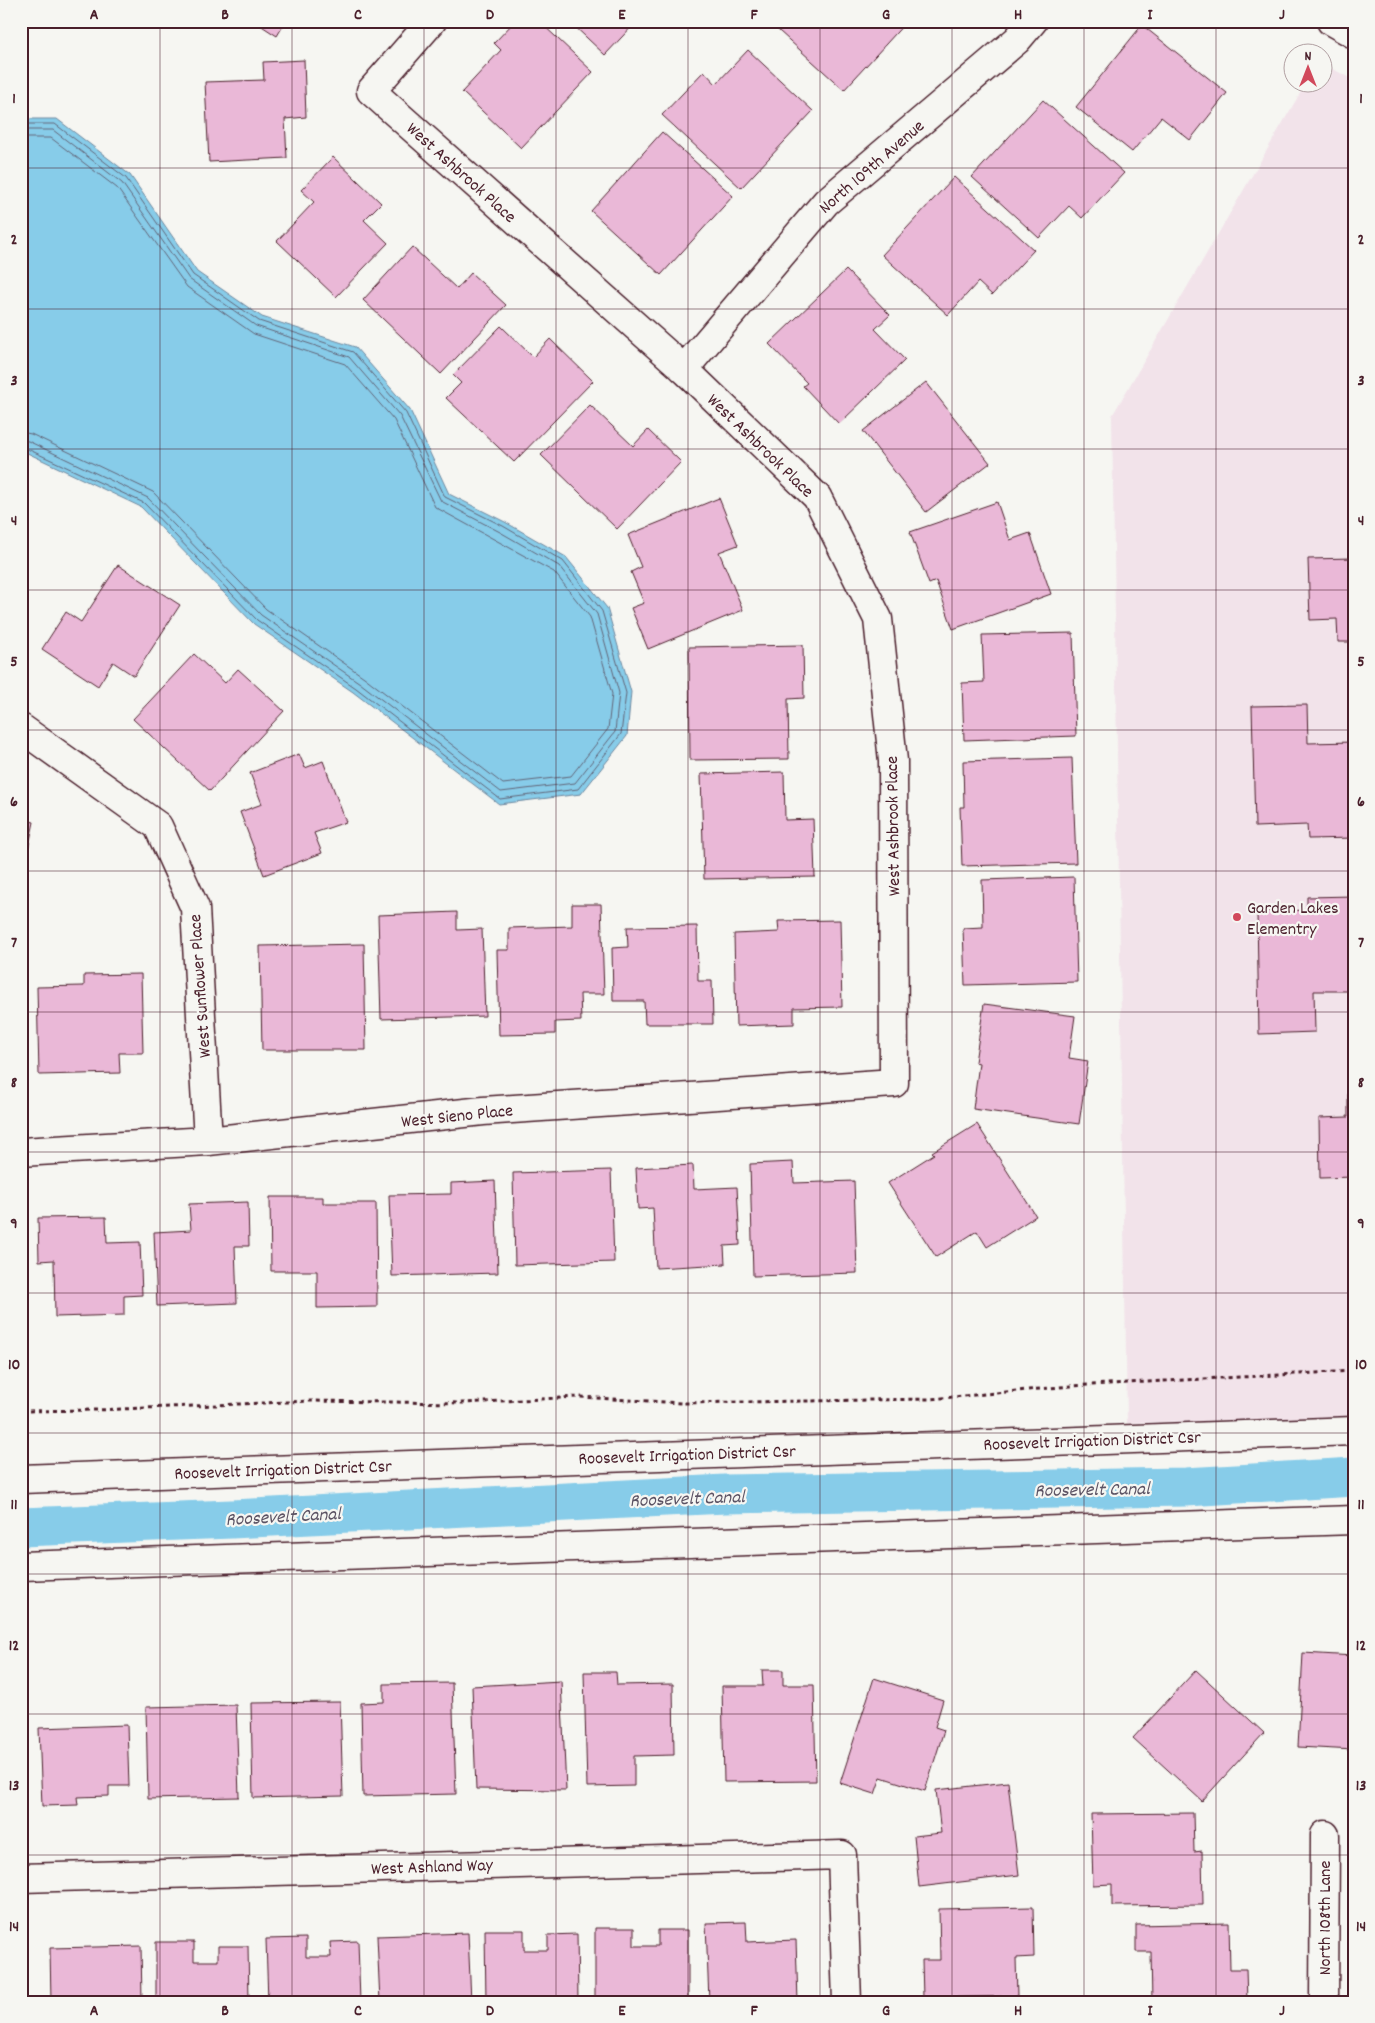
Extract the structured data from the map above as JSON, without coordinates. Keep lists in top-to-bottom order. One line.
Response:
{"streets":{"street":["North 109th Avenue","West Ashbrook Place","West Sunflower Place","West Sieno Place","Roosevelt Irrigation District Csr","West Ashland Way","North 108th Lane"]},"crossings":[["North 109th Avenue","West Ashbrook Place"],["West Ashbrook Place","West Sieno Place"],["West Sunflower Place","West Sieno Place"]],"water":["Roosevelt Canal"],"places":["Garden Lakes Elementry"],"north":"top","grid":{"columns":["A","B","C","D","E","F","G","H","I","J"],"rows":["1","2","3","4","5","6","7","8","9","10","11","12","13","14"]}}
